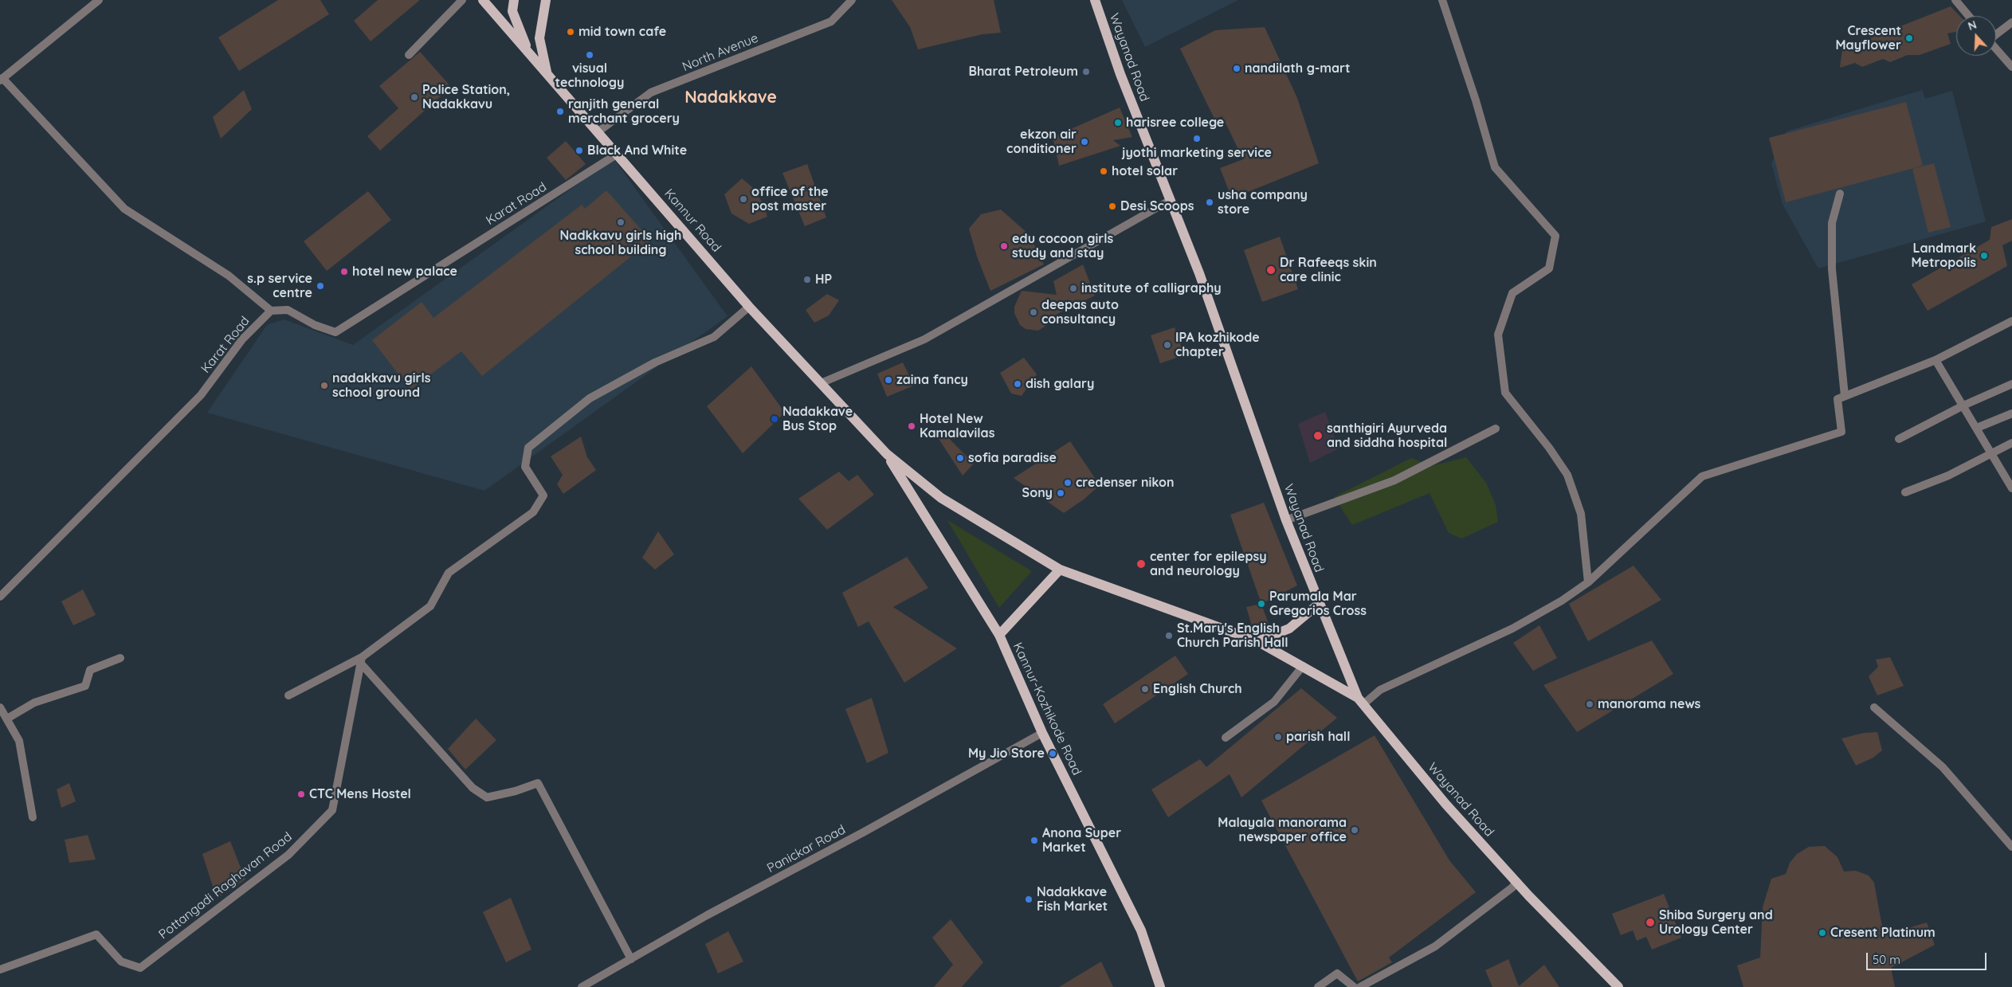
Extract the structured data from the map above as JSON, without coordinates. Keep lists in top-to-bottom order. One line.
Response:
{"streets":{"main road":["Wayanad Road","Kannur Road","Kannur-Kozhikode Road"],"street":["North Avenue","Karat Road","Panickar Road","Pottangadi Raghavan Road"]},"crossings":[["North Avenue","Kannur Road"],["Karat Road","Kannur Road"],["Kannur Road","Kannur-Kozhikode Road"],["Kannur-Kozhikode Road","Panickar Road"]],"districts":["Nadakkave"],"places":["mid town cafe","Crescent Mayflower","visual technology","nandilath g-mart","Bharat Petroleum","Police Station, Nadakkavu","ranjith general merchant grocery","harisree college","jyothi marketing service","ekzon air conditioner","Black And White","hotel solar","office of the post master","usha company store","Desi Scoops","Nadkkavu girls high school building","edu cocoon girls study and stay","Landmark Metropolis","Dr Rafeeqs skin care clinic","hotel new palace","HP","s.p service centre","institute of calligraphy","deepas auto consultancy","IPA kozhikode chapter","zaina fancy","dish galary","nadakkavu girls school ground","Nadakkave Bus Stop","Hotel New Kamalavilas","santhigiri Ayurveda and siddha hospital","sofia paradise","credenser nikon","Sony","center for epilepsy and neurology","Parumala Mar Gregorios Cross","St.Mary's English Church Parish Hall","English Church","manorama news","parish hall","My Jio Store","CTC Mens Hostel","Malayala manorama newspaper office","Anona Super Market","Nadakkave Fish Market","Shiba Surgery and Urology Center","Cresent Platinum"],"scale_bar":"50 m","north":"top"}
